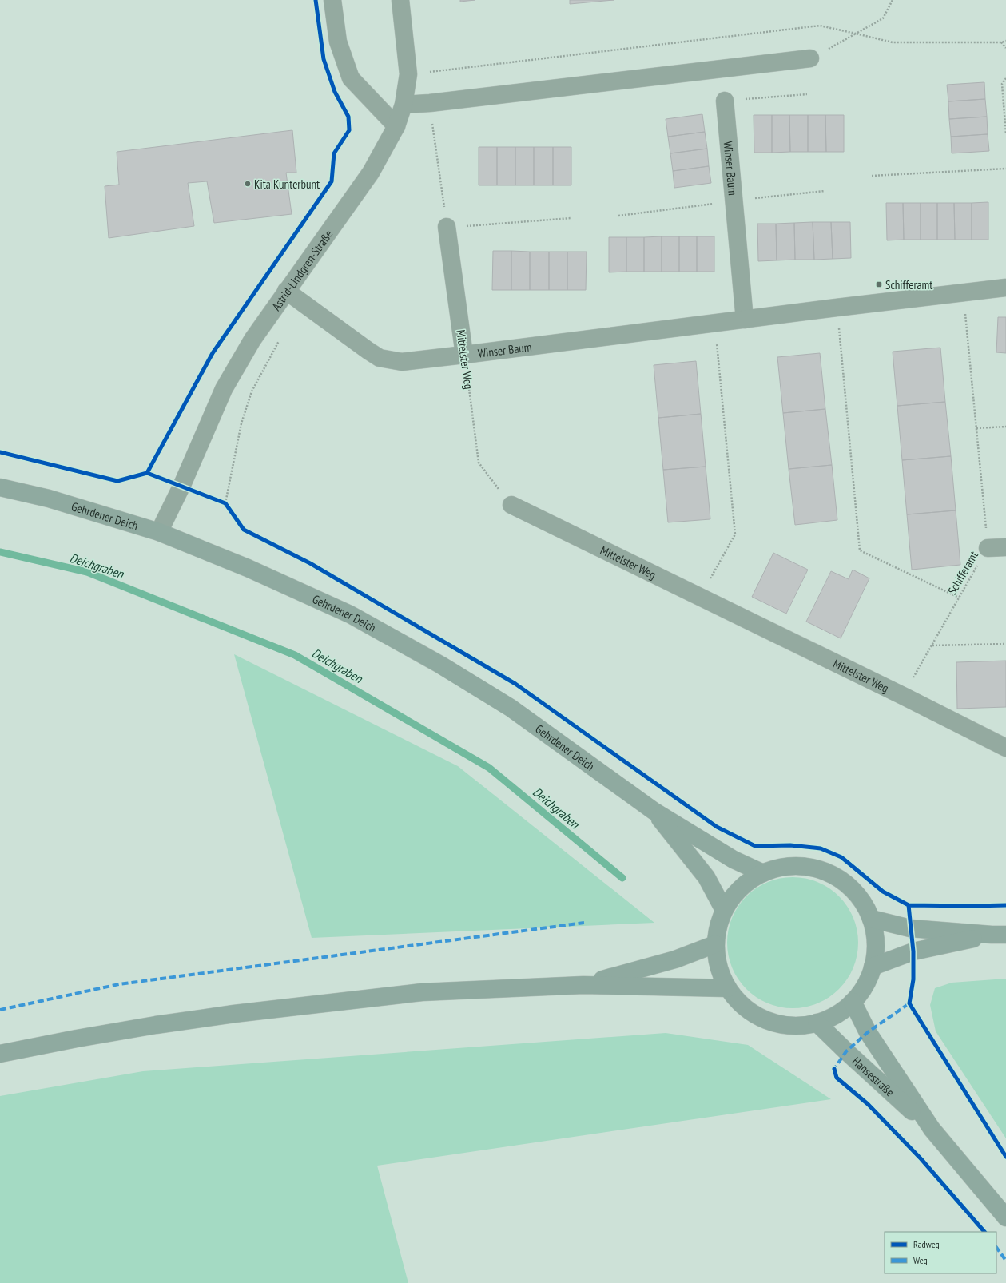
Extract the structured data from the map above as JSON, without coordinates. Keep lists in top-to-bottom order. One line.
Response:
{"streets":{"main road":["Gehrdener Deich","Hansestraße"],"street":["Winser Baum","Astrid-Lindgren-Straße","Mittelster Weg"],"path":["Schifferamt"]},"crossings":[["Winser Baum","Astrid-Lindgren-Straße"],["Winser Baum","Mittelster Weg"],["Winser Baum","Schifferamt"],["Astrid-Lindgren-Straße","Gehrdener Deich"],["Mittelster Weg","Schifferamt"]],"water":["Deichgraben"],"places":{"other":["Kita Kunterbunt"],"transit":["Schifferamt"]},"legend":["Radweg","Weg"]}
